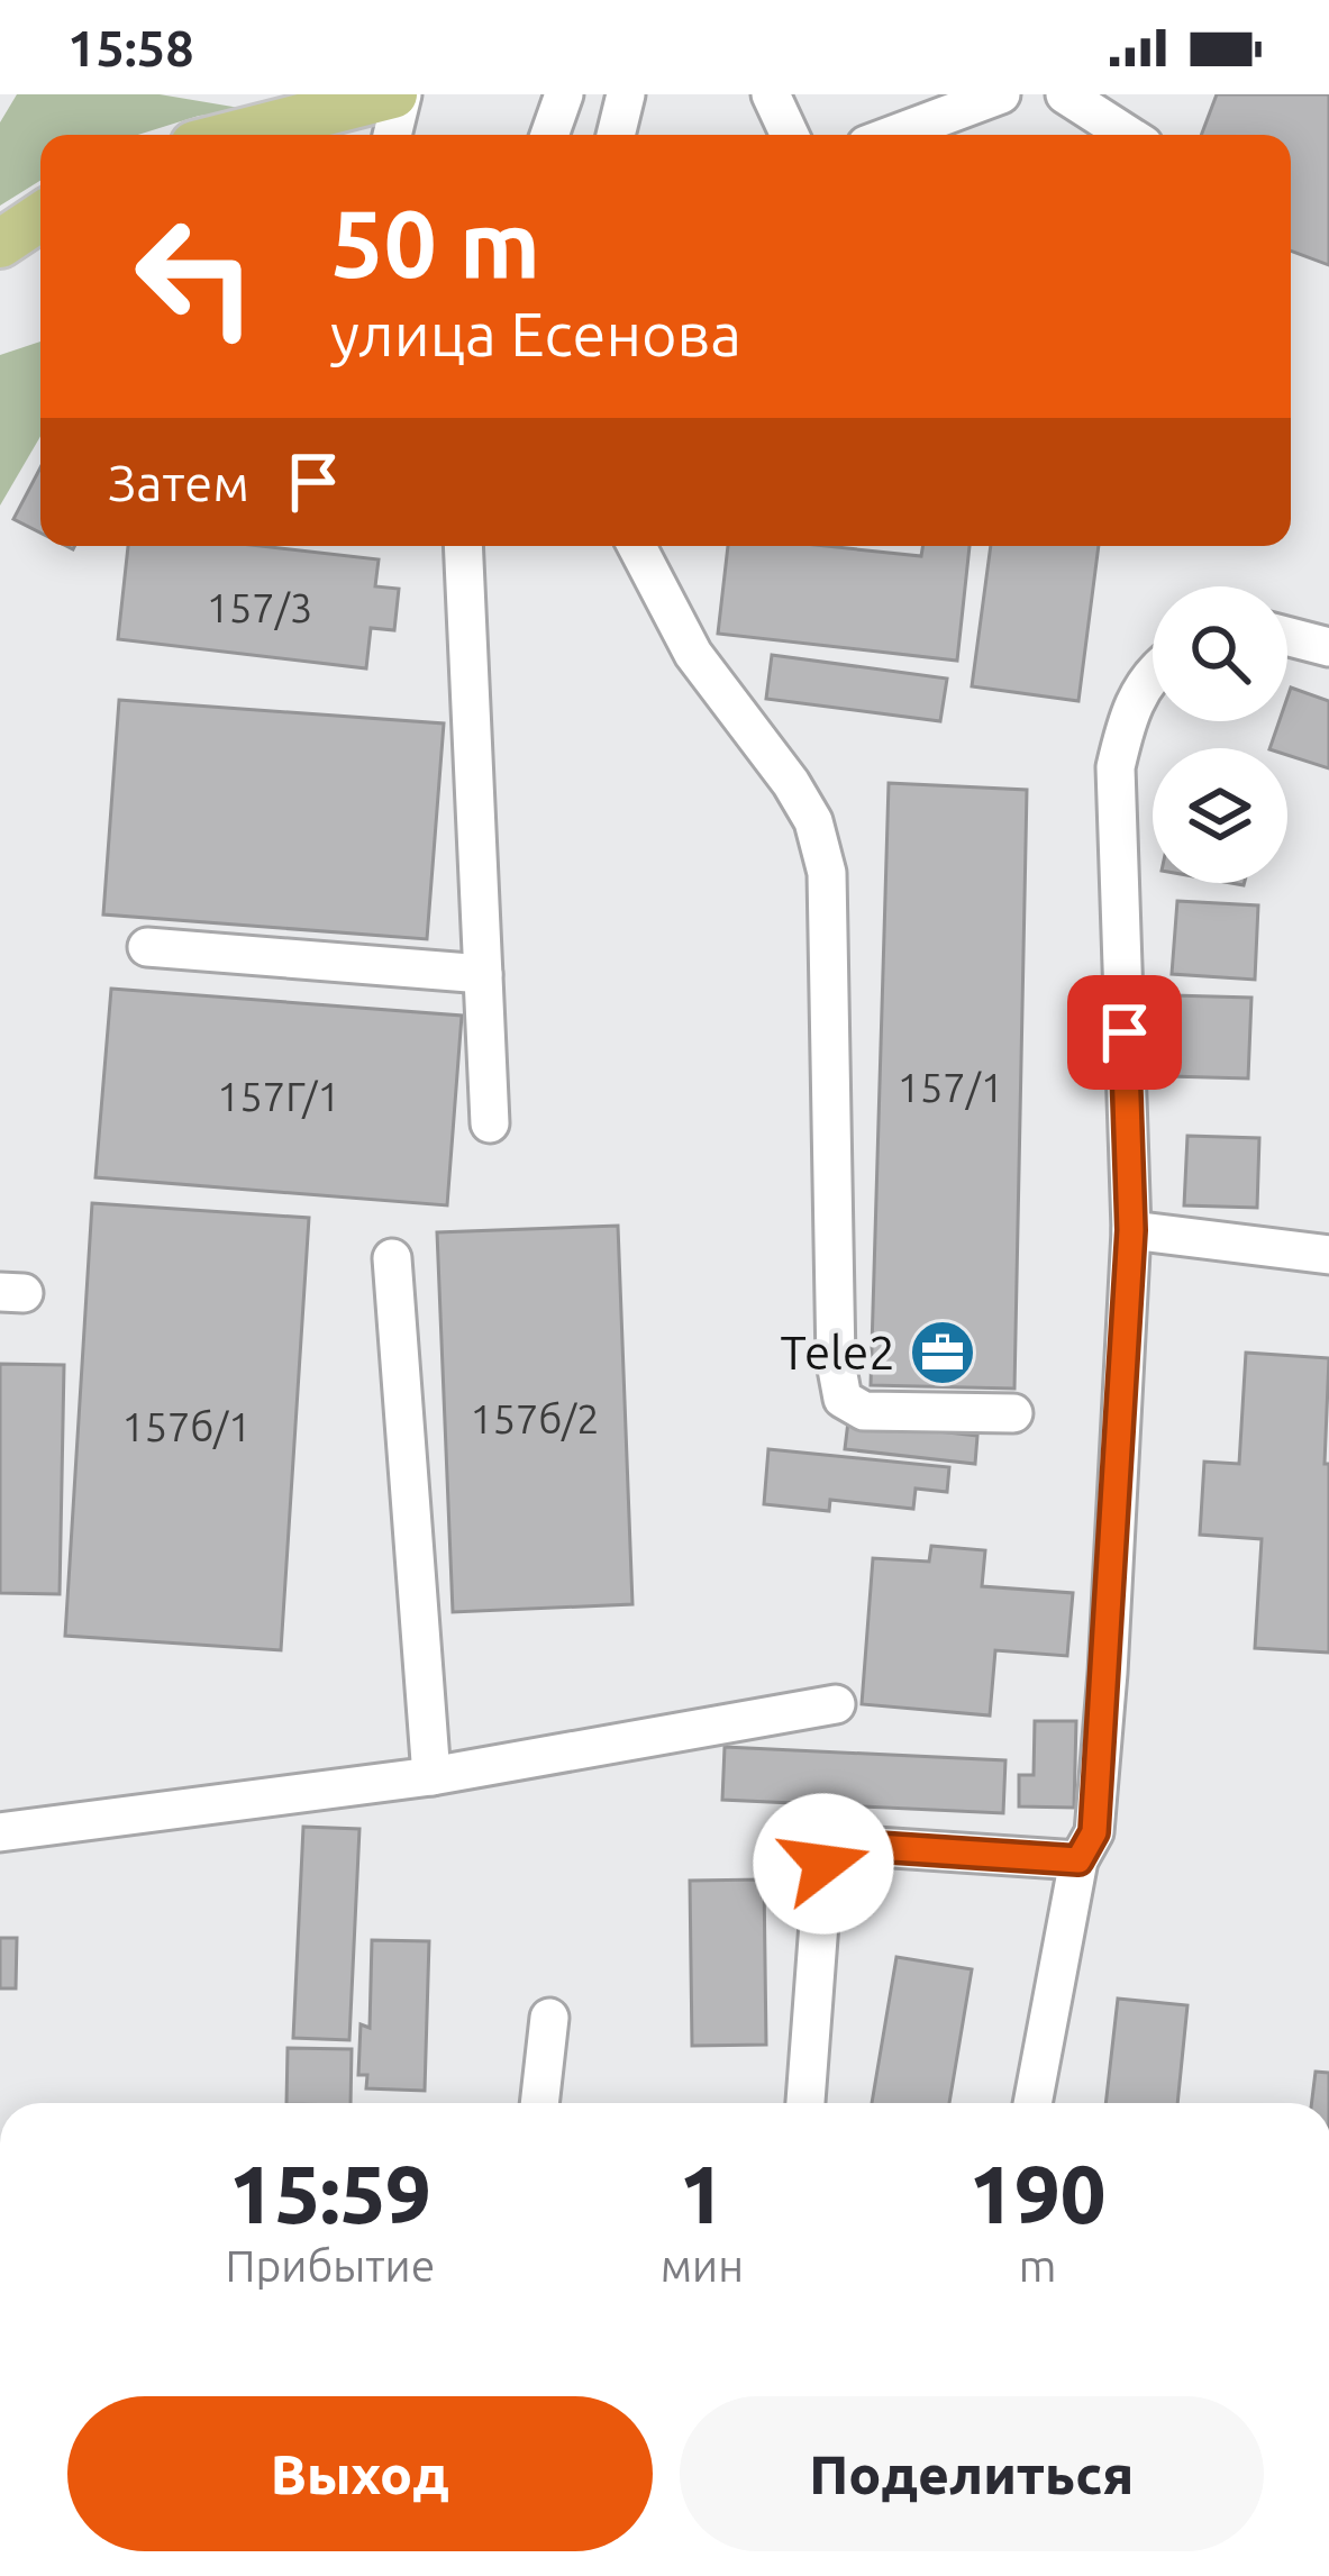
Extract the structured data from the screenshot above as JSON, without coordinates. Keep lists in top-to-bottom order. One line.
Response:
{"places":{"office":["Tele2"]},"house_numbers":["157/3","157/1","157Г/1","157б/2","157б/1"],"page":{"status":"15:58","turn":["50 m","улица Есенова"],"then":"Затем","eta":["15:59","Прибытие","1","мин","190","m"],"buttons":["Выход","Поделиться"]}}
